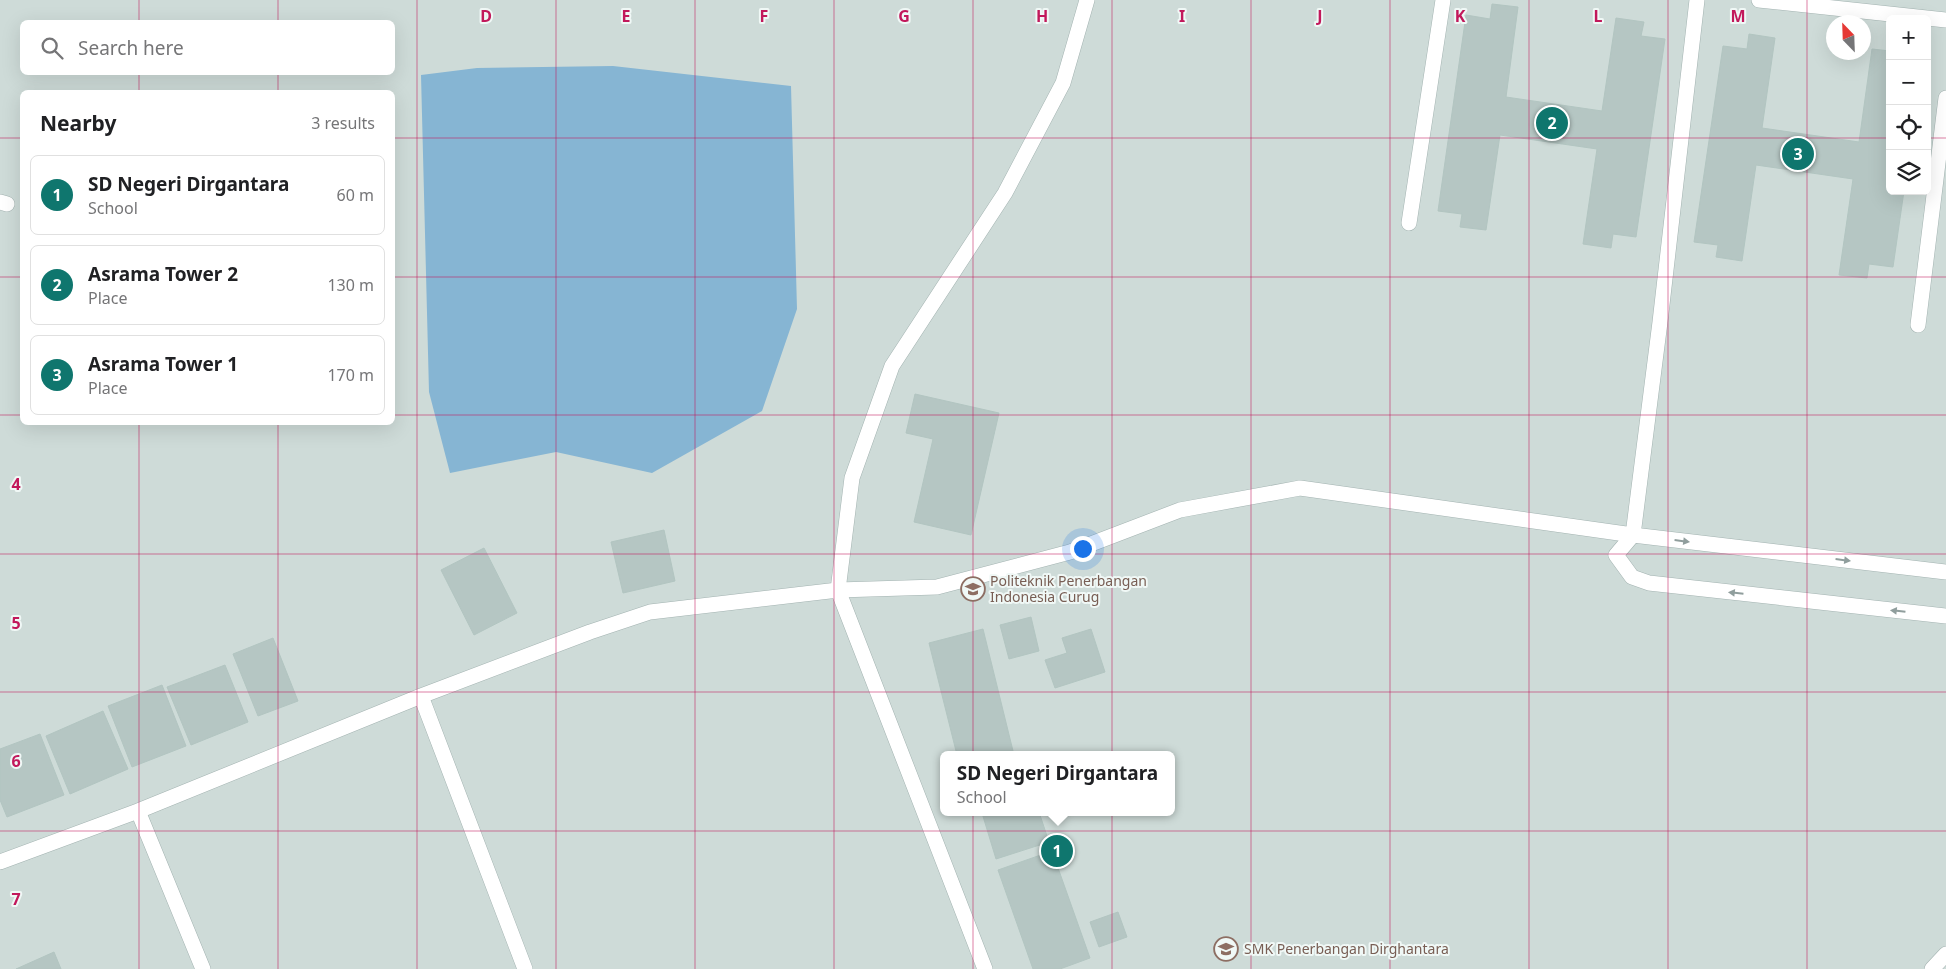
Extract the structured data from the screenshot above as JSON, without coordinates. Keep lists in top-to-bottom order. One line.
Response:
{"places":{"school or university":["Politeknik Penerbangan Indonesia Curug","SMK Penerbangan Dirghantara"]},"north":"top left","page":{"map_buttons":["+","−"],"search":"Search here","heading":["Nearby","3 results"],"pins":["2","3","1"],"list":[{"mark":"1","name":"SD Negeri Dirgantara","note":"School","value":"60 m"},{"mark":"2","name":"Asrama Tower 2","note":"Place","value":"130 m"},{"mark":"3","name":"Asrama Tower 1","note":"Place","value":"170 m"}],"popup":["SD Negeri Dirgantara","School"]},"grid":{"columns":["D","E","F","G","H","I","J","K","L","M"],"rows":["4","5","6","7"]}}
